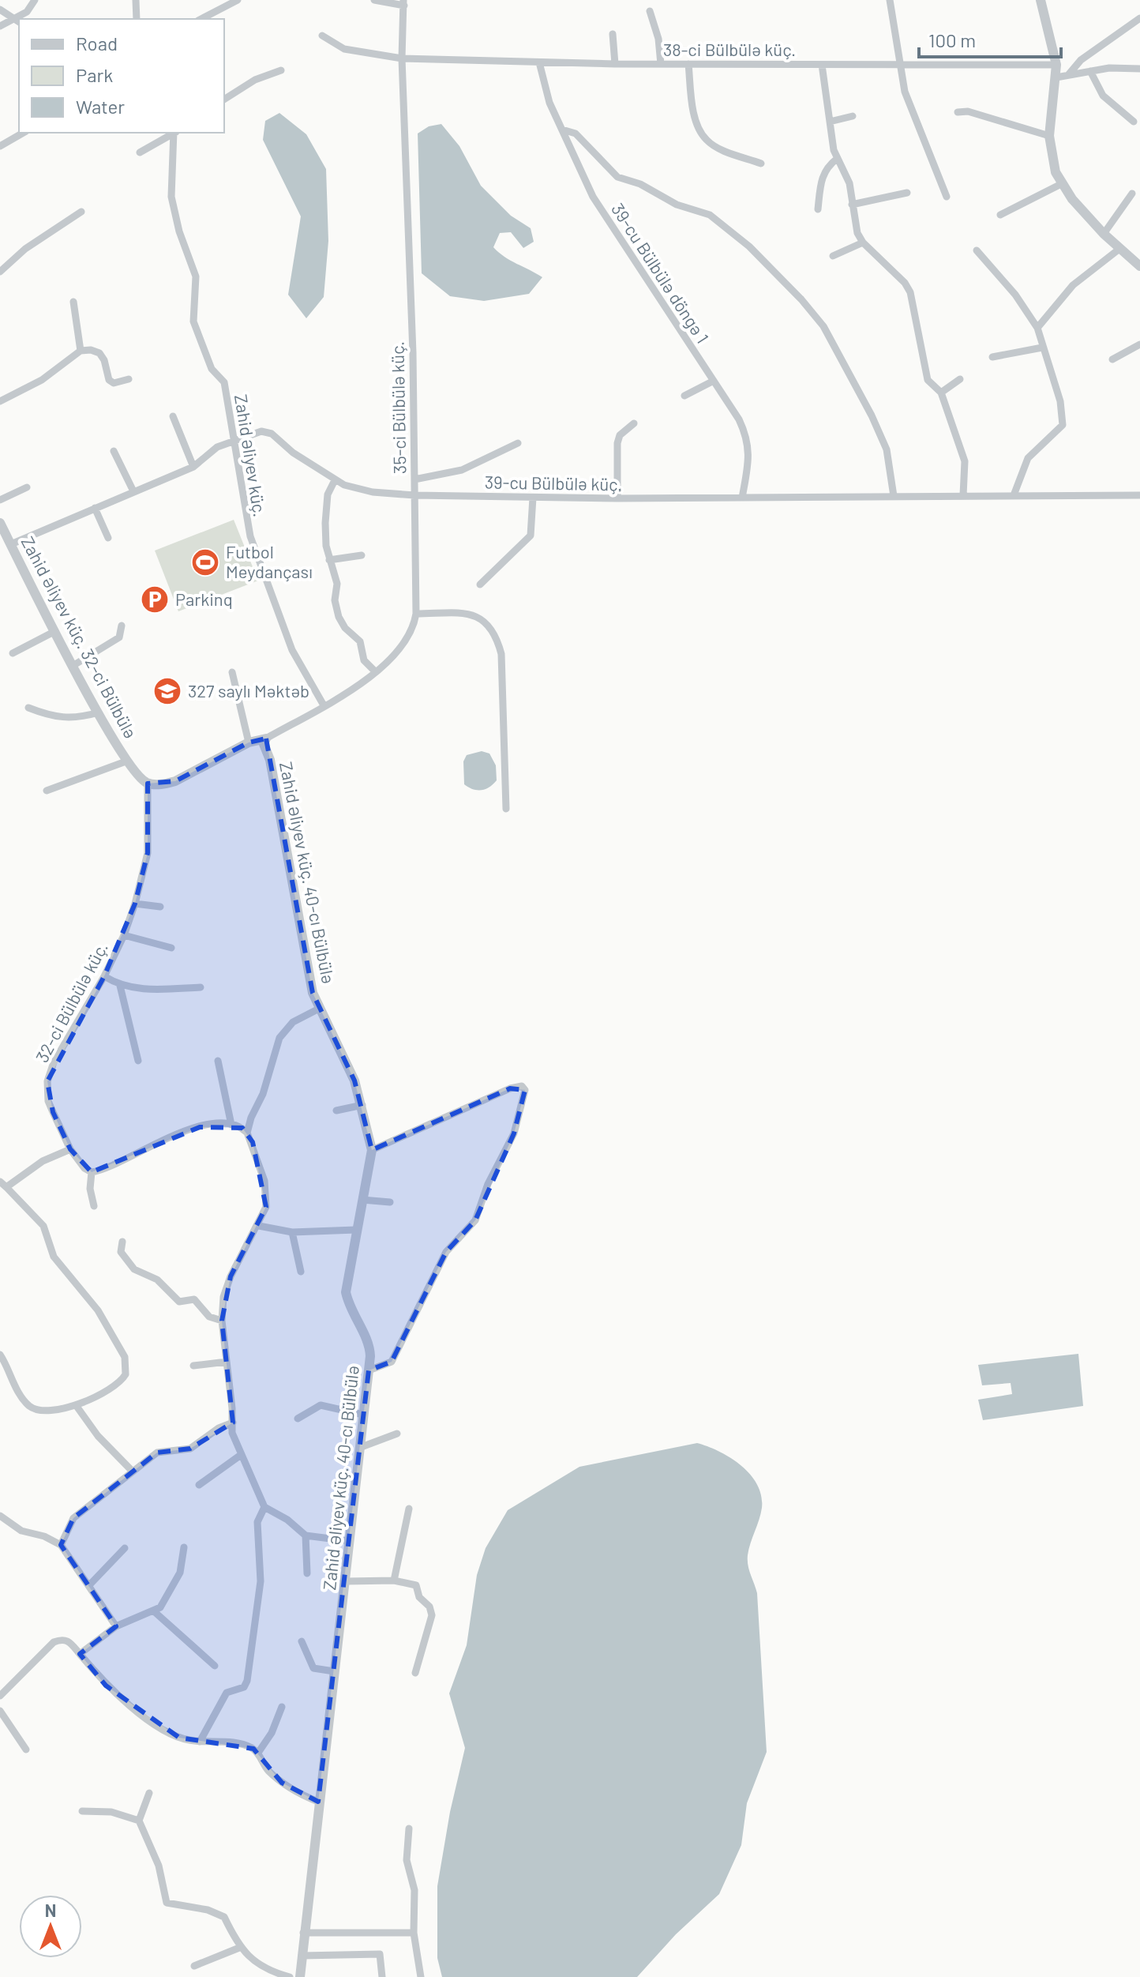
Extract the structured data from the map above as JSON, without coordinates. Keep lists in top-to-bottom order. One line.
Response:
{"streets":{"street":["38-ci Bülbülə küç.","39-cu Bülbülə döngə 1","35-ci Bülbülə küç.","Zahid Əliyev küç.","39-cu Bülbülə küç.","Zahid Əliyev küç. 32-ci Bülbülə","Zahid Əliyev küç. 40-cı Bülbülə","32-ci Bülbülə küç."]},"crossings":[["38-ci Bülbülə küç.","39-cu Bülbülə döngə 1"],["38-ci Bülbülə küç.","35-ci Bülbülə küç."],["39-cu Bülbülə döngə 1","39-cu Bülbülə küç."],["35-ci Bülbülə küç.","Zahid Əliyev küç."],["35-ci Bülbülə küç.","39-cu Bülbülə küç."],["35-ci Bülbülə küç.","Zahid Əliyev küç. 40-cı Bülbülə"],["Zahid Əliyev küç.","39-cu Bülbülə küç."],["39-cu Bülbülə küç.","Zahid Əliyev küç. 32-ci Bülbülə"],["Zahid Əliyev küç. 32-ci Bülbülə","32-ci Bülbülə küç."]],"places":{"sports":["Futbol Meydançası"],"parking":["Parkinq"],"school or university":["327 saylı Məktəb"]},"legend":["Road","Park","Water"],"scale_bar":"100 m","north":"top"}
